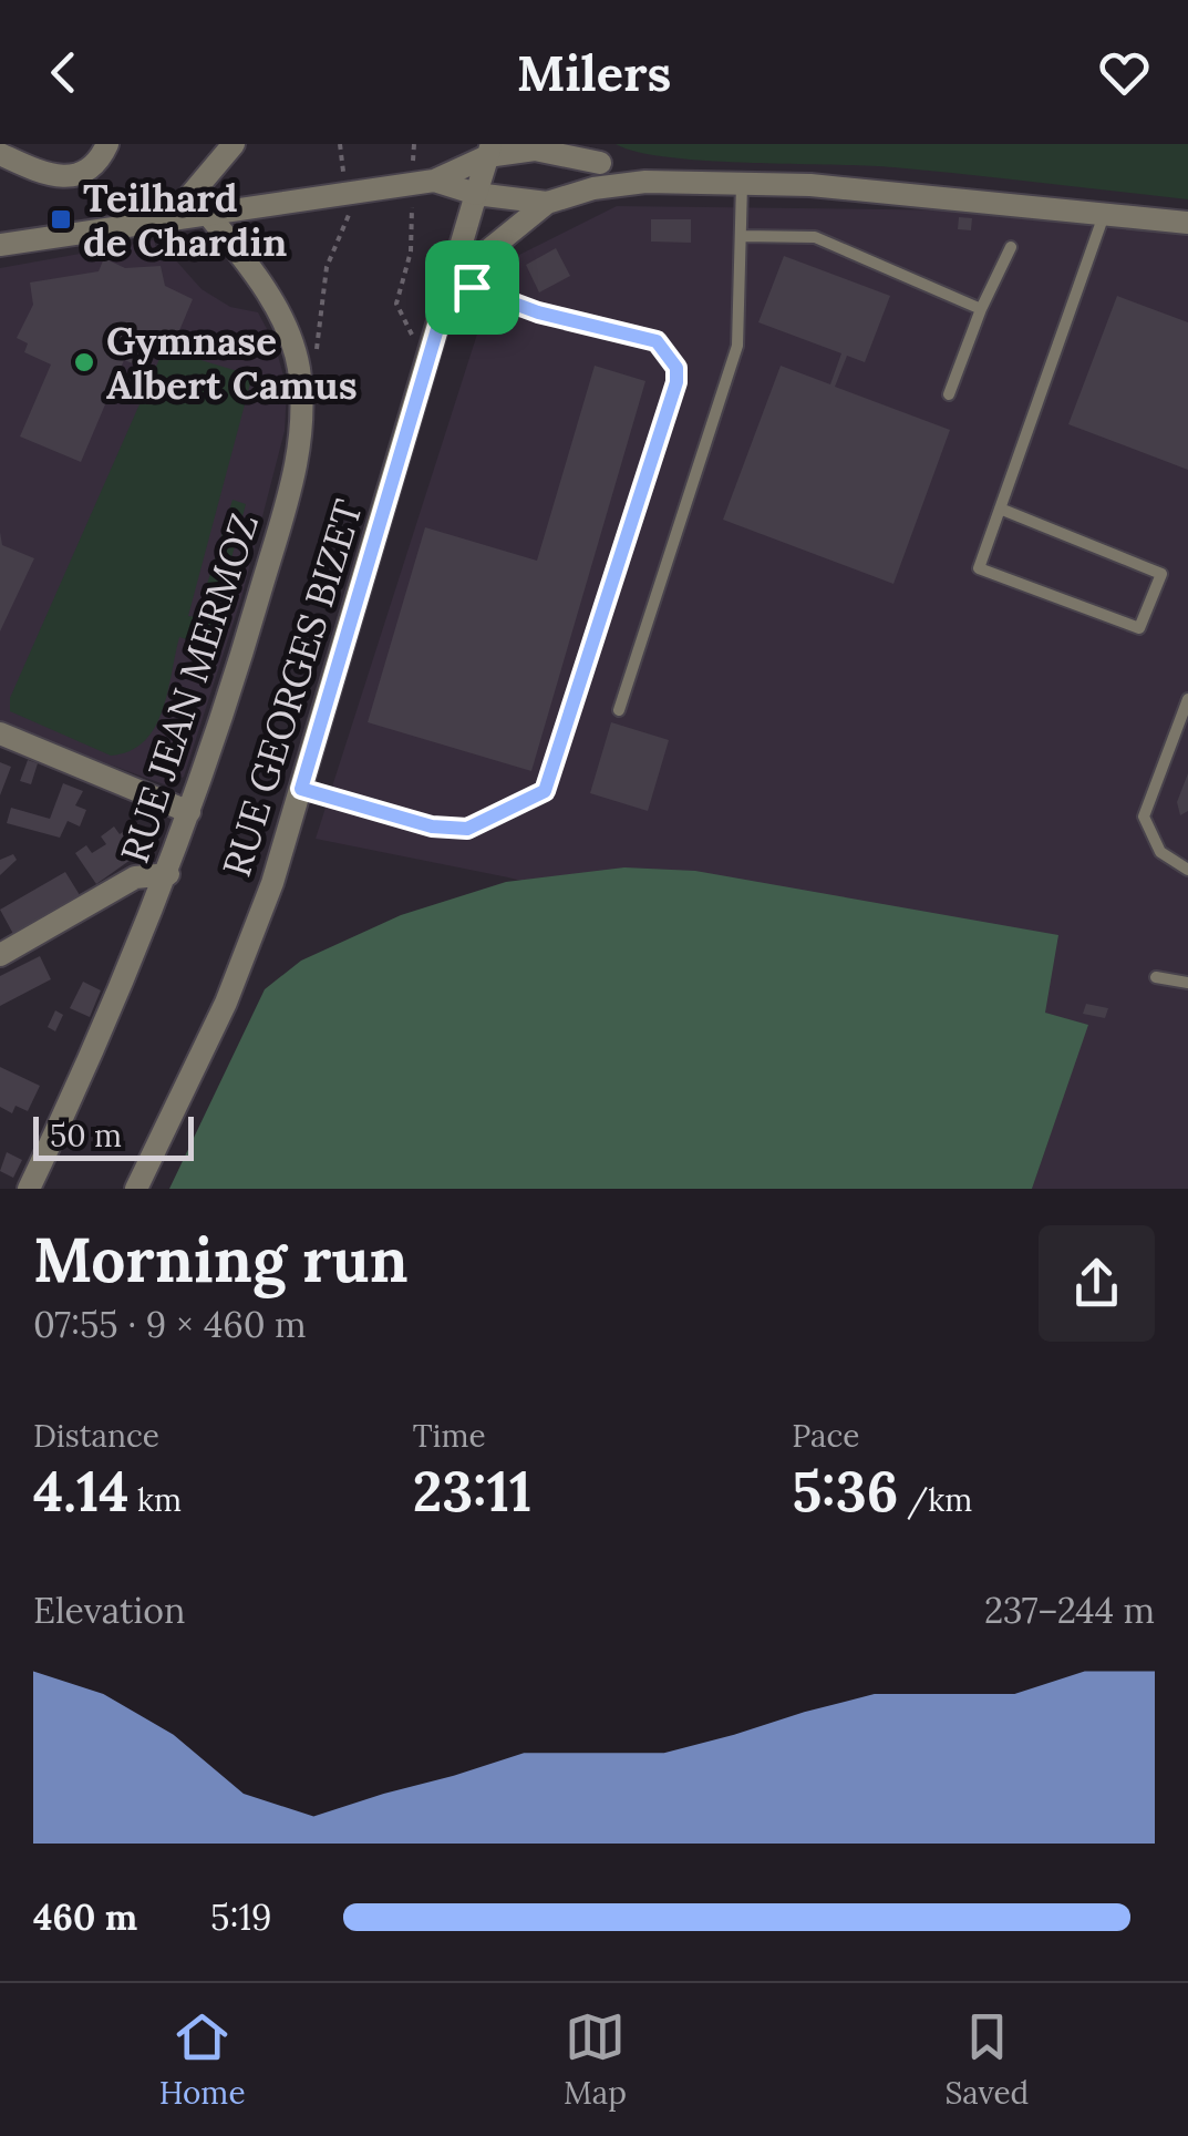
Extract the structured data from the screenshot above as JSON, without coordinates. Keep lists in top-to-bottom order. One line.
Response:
{"streets":{"street":["RUE JEAN MERMOZ","RUE GEORGES BIZET"]},"places":{"transit":["Teilhard de Chardin"],"other":["Gymnase Albert Camus"]},"scale_bar":"50 m","page":{"header":"Milers","scale":"50 m","heading":["Morning run","07:55 · 9 × 460 m"],"stats":[["Distance","4.14 km"],["Time","23:11"],["Pace","5:36 /km"]],"chart":["Elevation","237–244 m"],"list":[{"name":"460 m","note":"5:19"}],"tabs":["Home","Map","Saved"]}}
